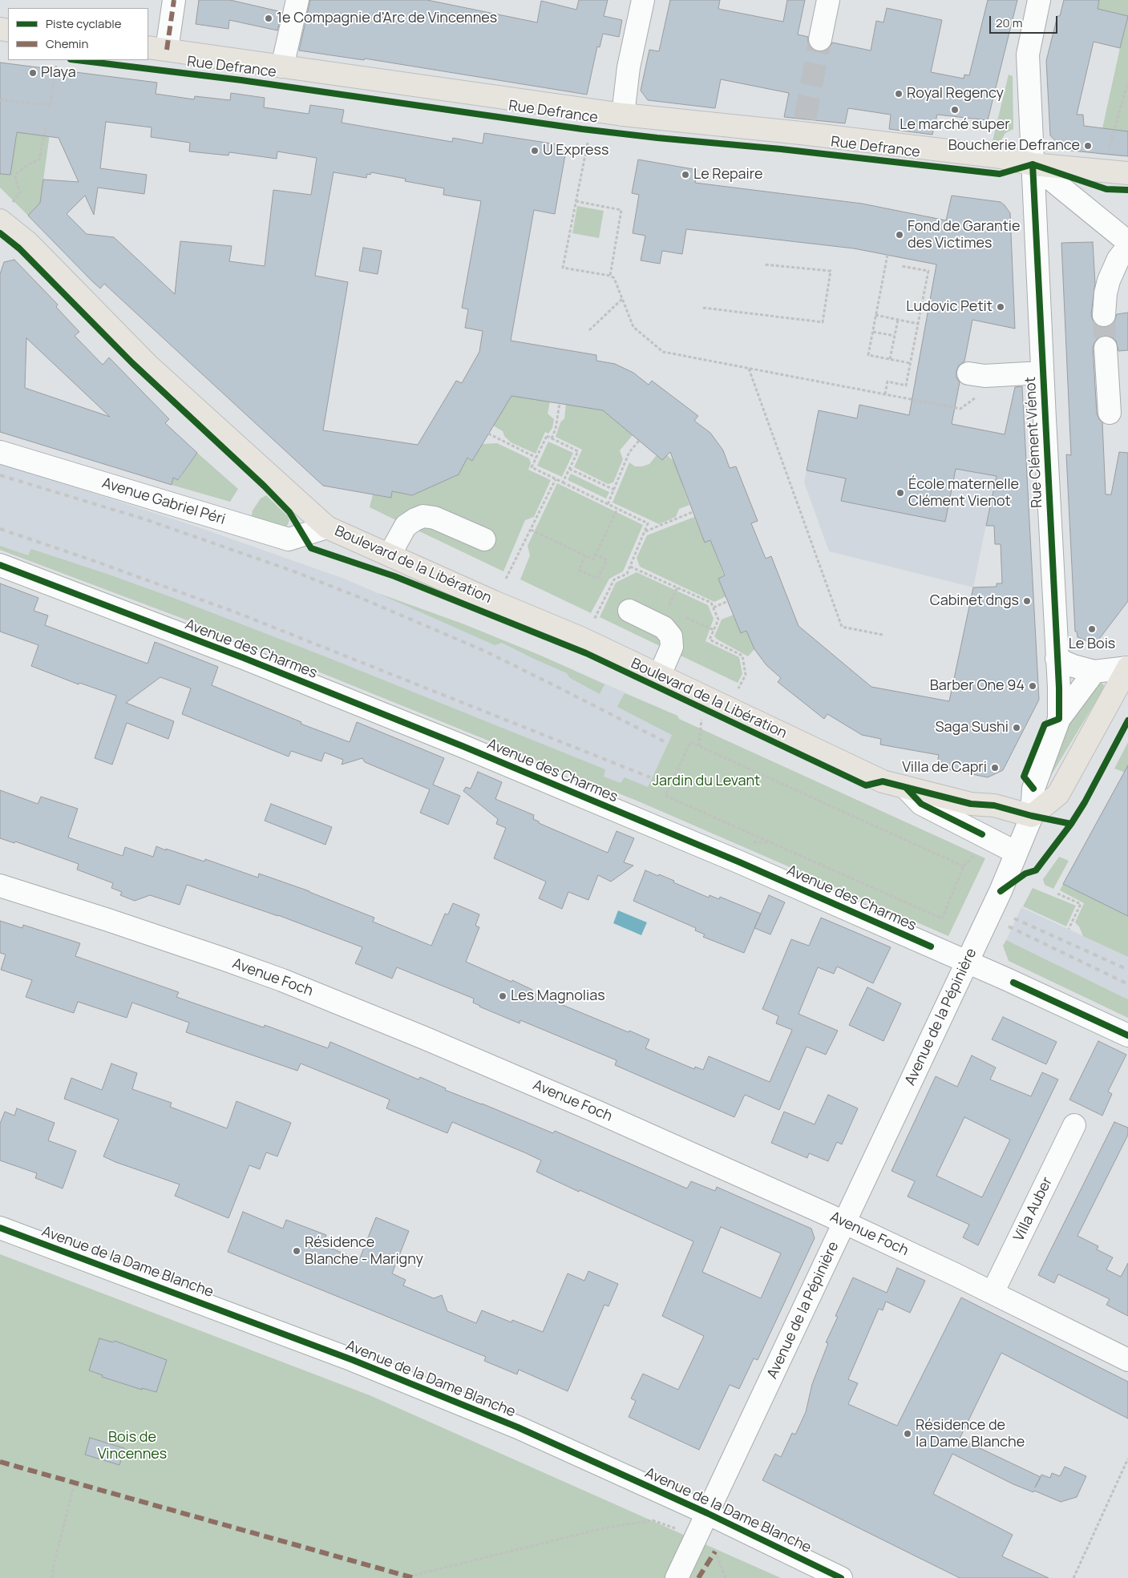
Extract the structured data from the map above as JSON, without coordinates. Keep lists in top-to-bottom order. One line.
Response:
{"streets":{"main road":["Rue Defrance","Boulevard de la Libération"],"street":["Rue Clément Viénot","Avenue Gabriel Péri","Avenue des Charmes","Avenue Foch","Avenue de la Pépinière","Villa Auber","Avenue de la Dame Blanche"]},"crossings":[["Rue Defrance","Rue Clément Viénot"],["Rue Clément Viénot","Boulevard de la Libération"],["Rue Clément Viénot","Avenue de la Pépinière"],["Avenue Gabriel Péri","Boulevard de la Libération"],["Avenue des Charmes","Avenue de la Pépinière"],["Avenue Foch","Avenue de la Pépinière"],["Avenue Foch","Villa Auber"],["Avenue de la Pépinière","Avenue de la Dame Blanche"]],"parks":["Jardin du Levant","Bois de Vincennes"],"places":["1e Compagnie d'Arc de Vincennes","Playa","Royal Regency","Le marché super","Boucherie Defrance","U Express","Le Repaire","Fond de Garantie des Victimes","Ludovic Petit","École maternelle Clément Vienot","Cabinet dngs","Le Bois","Barber One 94","Saga Sushi","Villa de Capri","Les Magnolias","Résidence Blanche - Marigny","Résidence de la Dame Blanche"],"legend":["Piste cyclable","Chemin"],"scale_bar":"20 m"}
